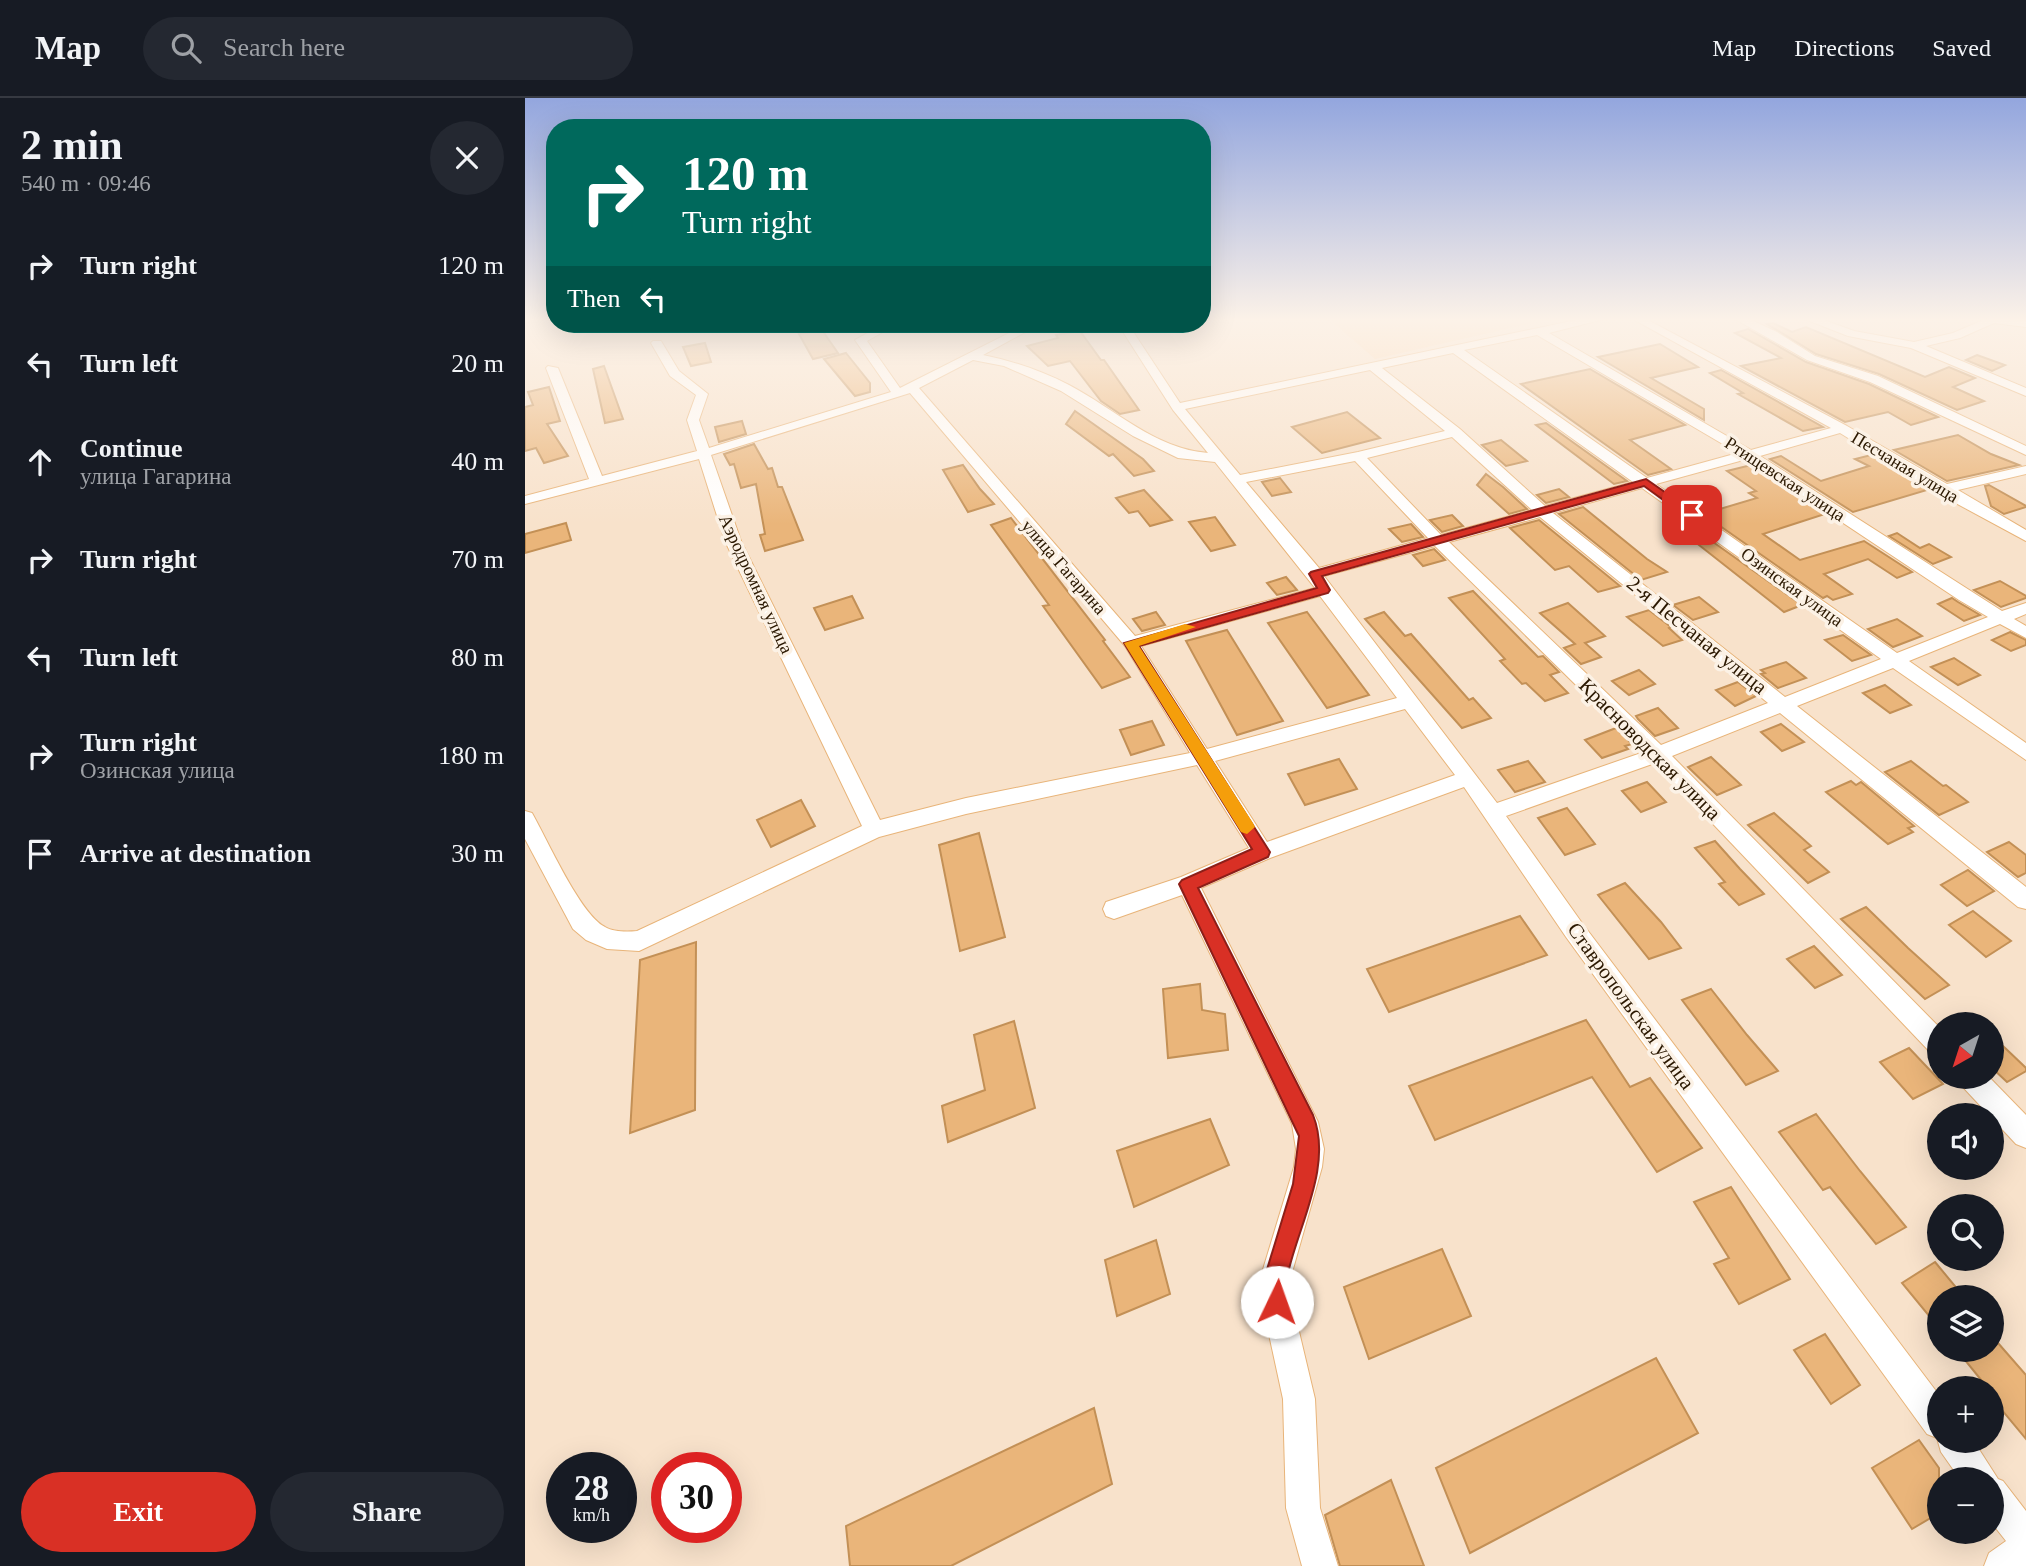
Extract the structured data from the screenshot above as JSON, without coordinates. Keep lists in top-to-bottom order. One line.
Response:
{"streets":{"street":["Песчаная улица","Ртищевская улица","улица Гагарина","Аэродромная улица","Озинская улица","2-я Песчаная улица","Красноводская улица","Ставропольская улица"]},"north":"bottom left","page":{"header":"Map","search":"Search here","nav":["Map","Directions","Saved"],"heading":["2 min","540 m · 09:46"],"turn":["120 m","Turn right"],"list":[{"name":"Turn right","value":"120 m"},{"name":"Turn left","value":"20 m"},{"name":"Continue","note":"улица Гагарина","value":"40 m"},{"name":"Turn right","value":"70 m"},{"name":"Turn left","value":"80 m"},{"name":"Turn right","note":"Озинская улица","value":"180 m"},{"name":"Arrive at destination","value":"30 m"}],"then":"Then","map_buttons":["+","−"],"speed":"28 km/h","limit":"30","buttons":["Exit","Share"]}}
